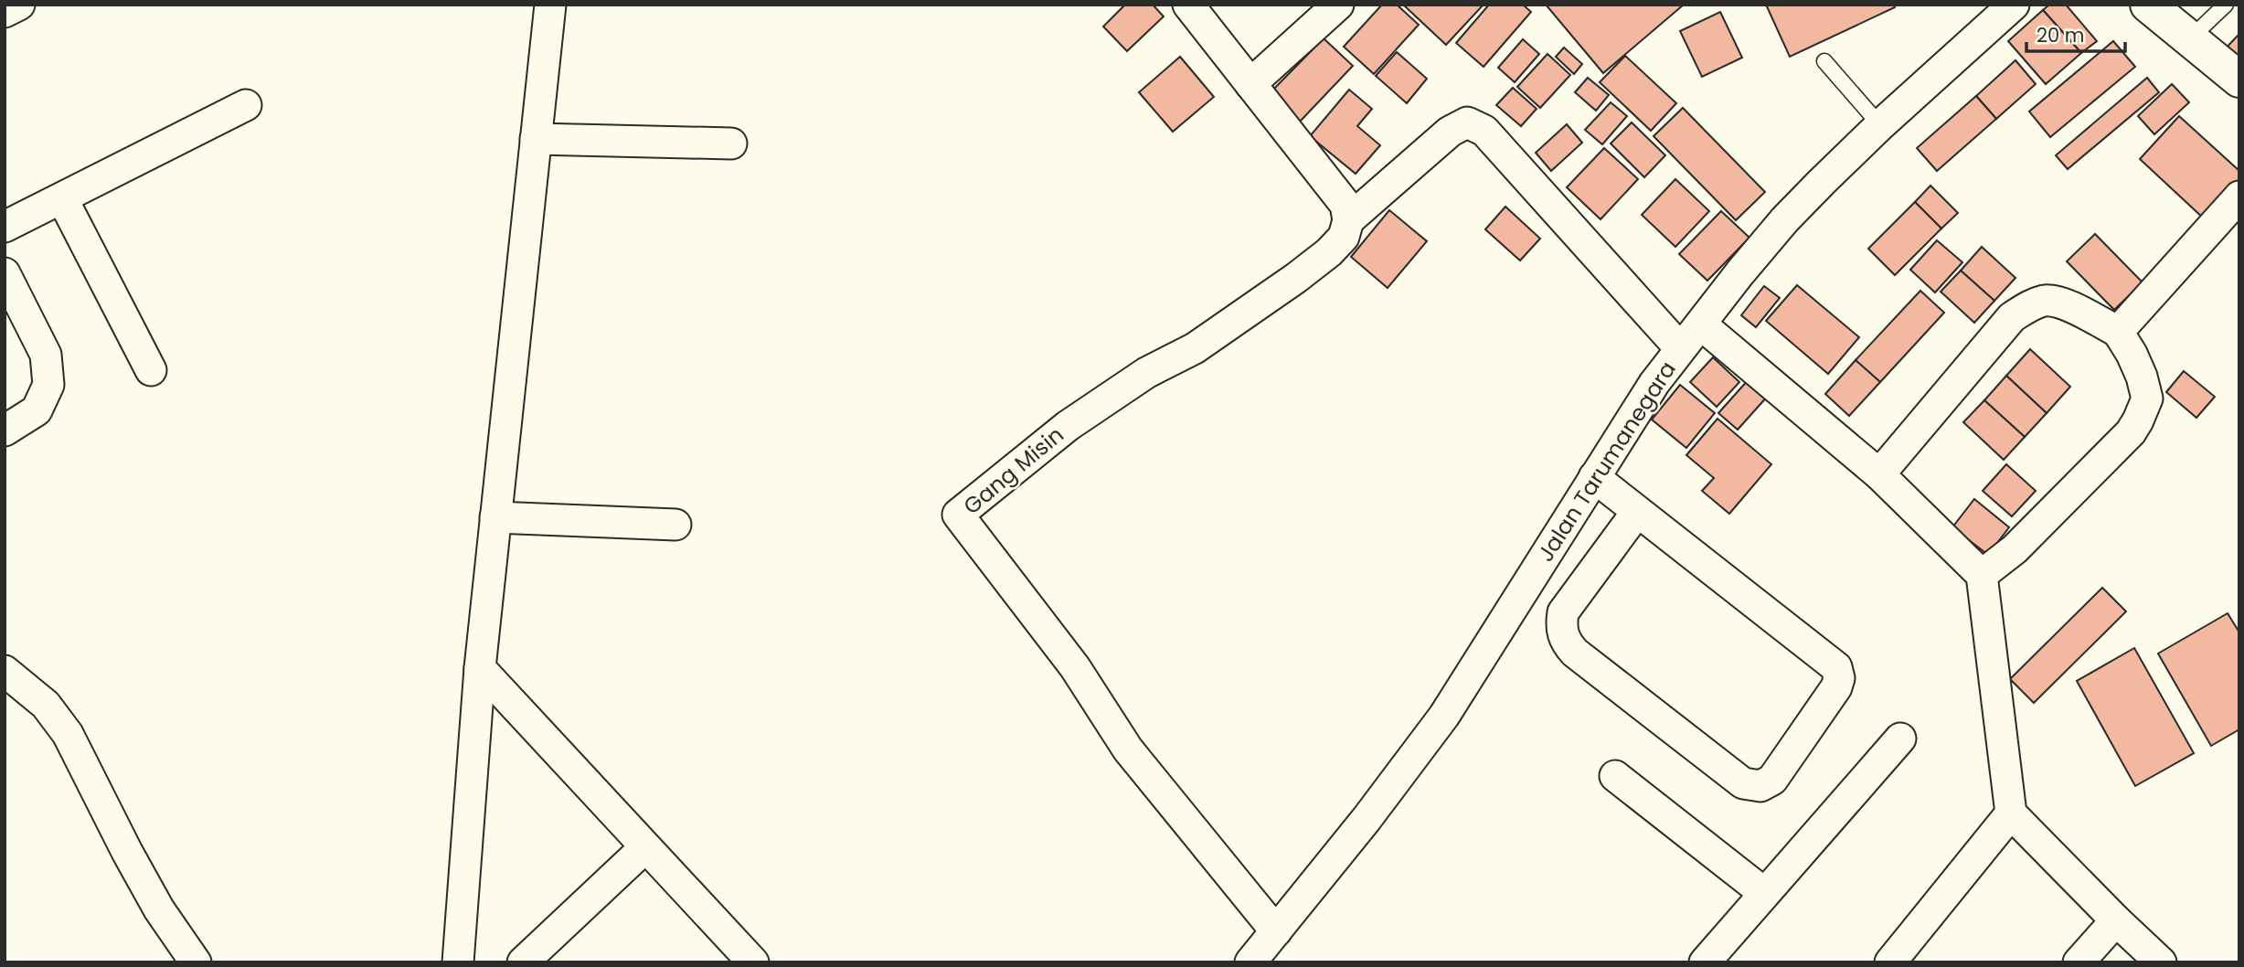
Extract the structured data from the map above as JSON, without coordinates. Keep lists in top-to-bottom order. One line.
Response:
{"streets":{"street":["Jalan Tarumanegara","Gang Misin"]},"crossings":[["Jalan Tarumanegara","Gang Misin"]],"scale_bar":"20 m"}
